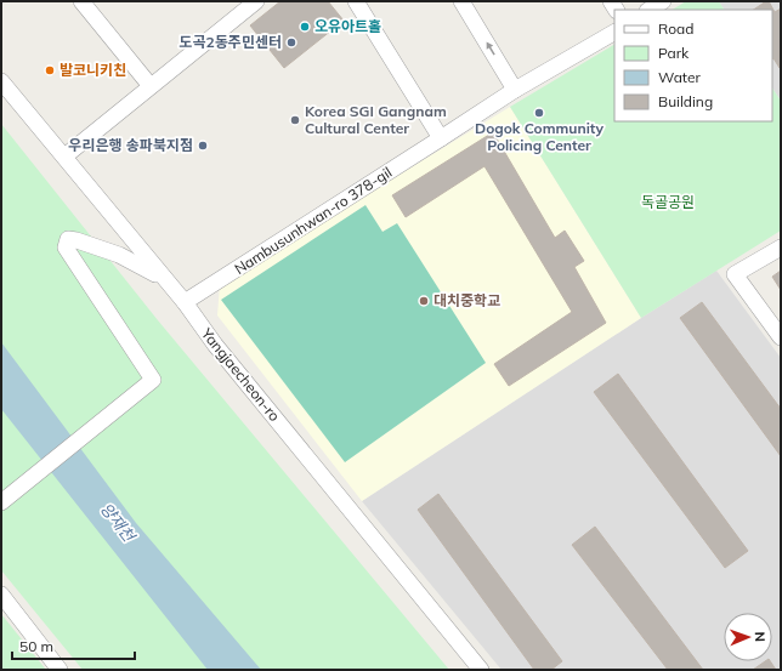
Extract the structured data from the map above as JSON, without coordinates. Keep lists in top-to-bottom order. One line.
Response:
{"streets":{"street":["Nambusunhwan-ro 378-gil","Yangjaecheon-ro"]},"crossings":[["Nambusunhwan-ro 378-gil","Yangjaecheon-ro"]],"water":["양재천"],"parks":["독골공원"],"places":["오유아트홀","도곡2동주민센터","발코니키친","Dogok Community Policing Center","Korea SGI Gangnam Cultural Center","우리은행 송파북지점","대치중학교"],"legend":["Road","Park","Water","Building"],"scale_bar":"50 m","north":"right"}
